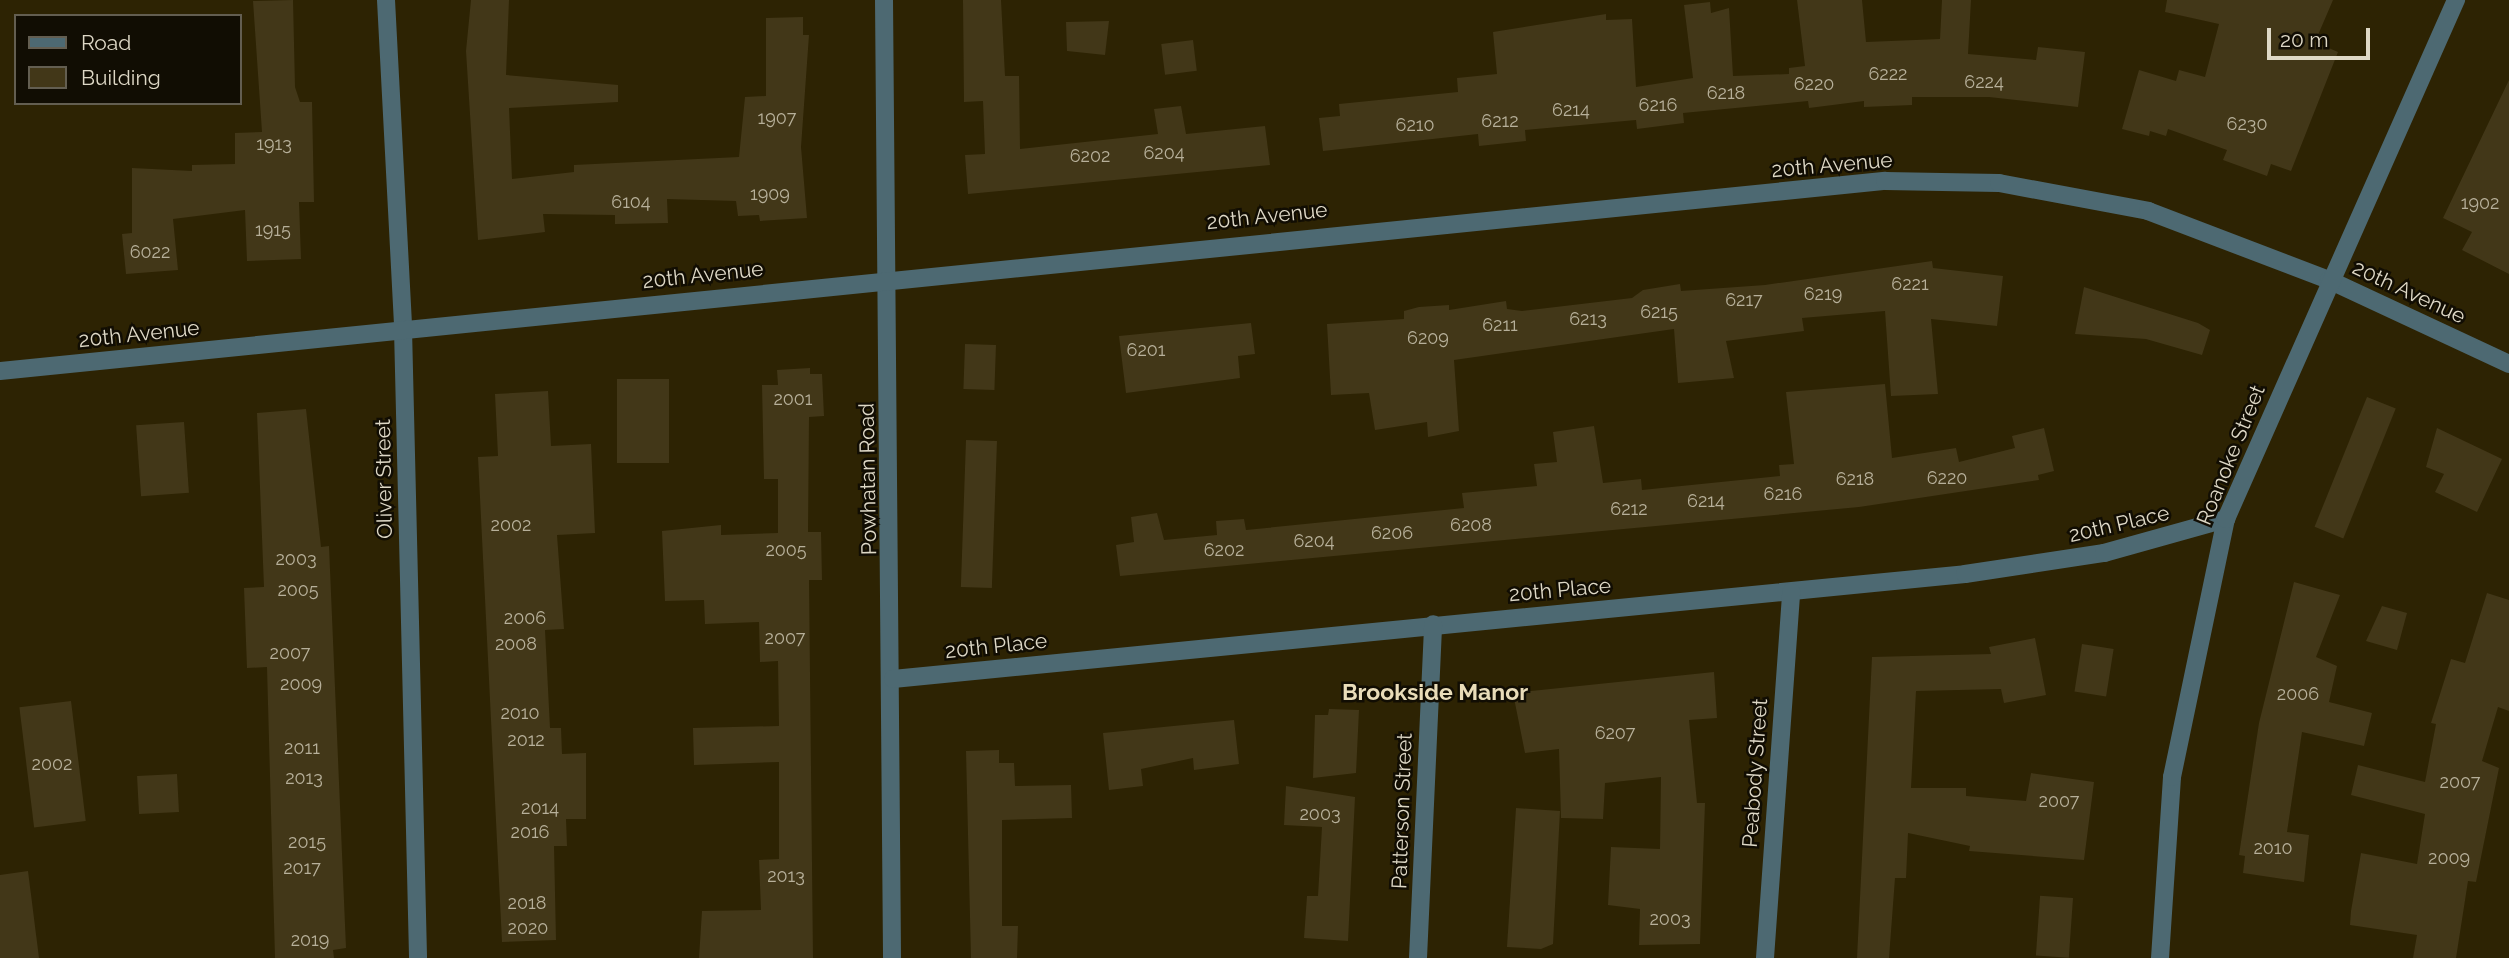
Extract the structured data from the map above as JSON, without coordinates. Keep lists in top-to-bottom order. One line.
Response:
{"streets":{"street":["20th Avenue","Roanoke Street","Oliver Street","Powhatan Road","20th Place","Peabody Street","Patterson Street"]},"crossings":[["20th Avenue","Roanoke Street"],["20th Avenue","Oliver Street"],["20th Avenue","Powhatan Road"],["Roanoke Street","20th Place"],["Powhatan Road","20th Place"],["20th Place","Peabody Street"],["20th Place","Patterson Street"]],"districts":["Brookside Manor"],"house_numbers":["6222","6224","6220","6218","6216","6214","1907","6212","6230","6210","1913","6204","6202","1909","6104","1902","1915","6022","6221","6219","6217","6215","6213","6211","6209","6201","2001","6220","6218","6216","6214","6212","2002","6208","6206","6204","2005","6202","2003","2005","2006","2007","2008","2007","2009","2006","2010","6207","2012","2011","2002","2013","2007","2007","2014","2003","2016","2015","2010","2009","2017","2013","2018","2003","2020","2019"],"legend":["Road","Building"],"scale_bar":"20 m"}
